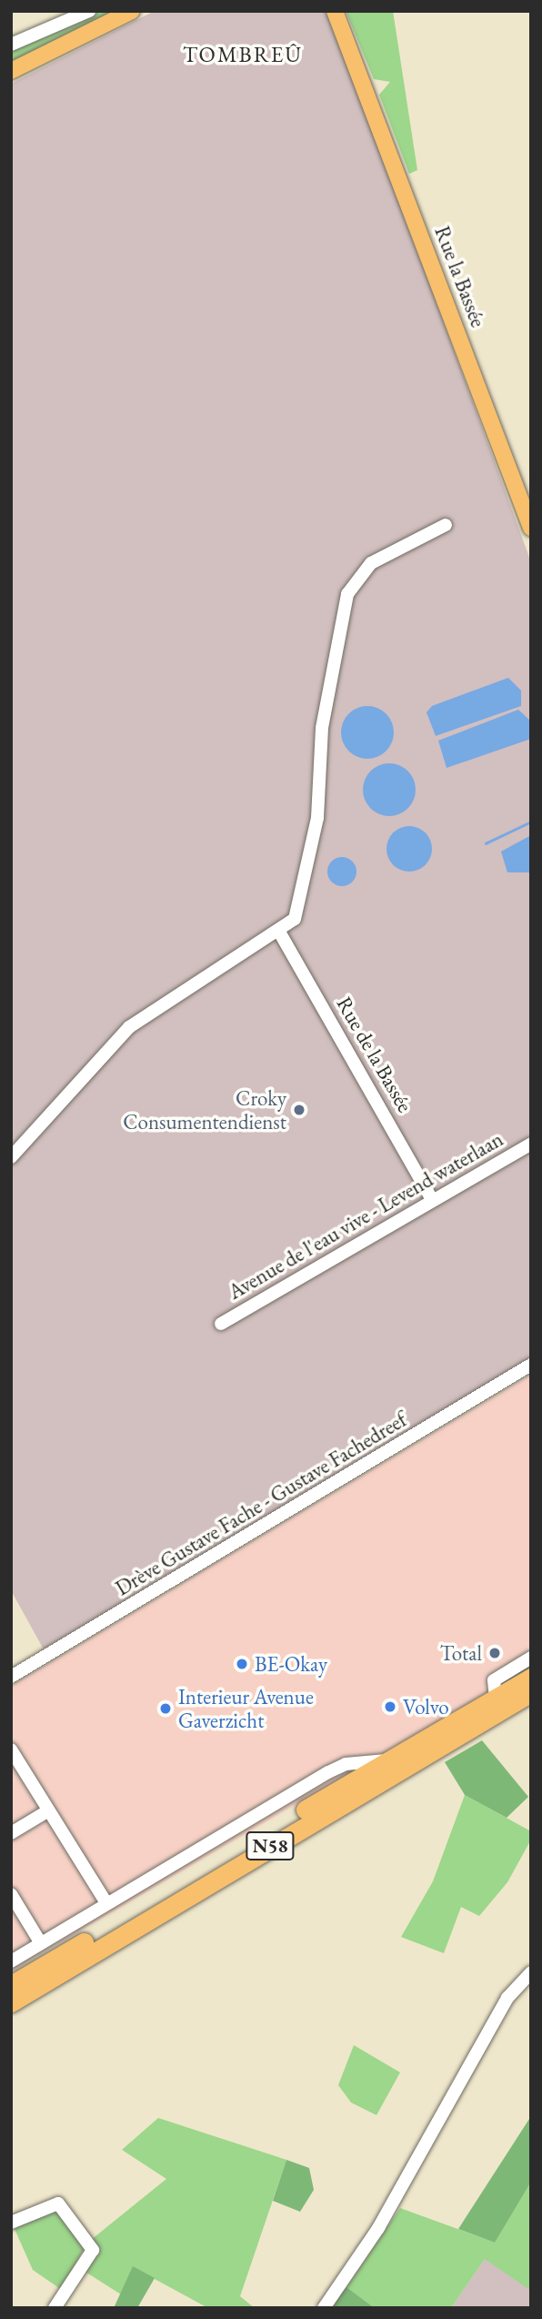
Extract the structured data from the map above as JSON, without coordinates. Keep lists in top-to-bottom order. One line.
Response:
{"streets":{"highway":["N58"],"main road":["Rue la Bassée"],"street":["Rue de la Bassée","Avenue de l'eau vive - Levend waterlaan","Drève Gustave Fache - Gustave Fachedreef"]},"crossings":[["Rue de la Bassée","Avenue de l'eau vive - Levend waterlaan"]],"districts":["TOMBREÛ"],"places":["Croky Consumentendienst","Total","BE-Okay","Volvo","Interieur Avenue Gaverzicht"]}
